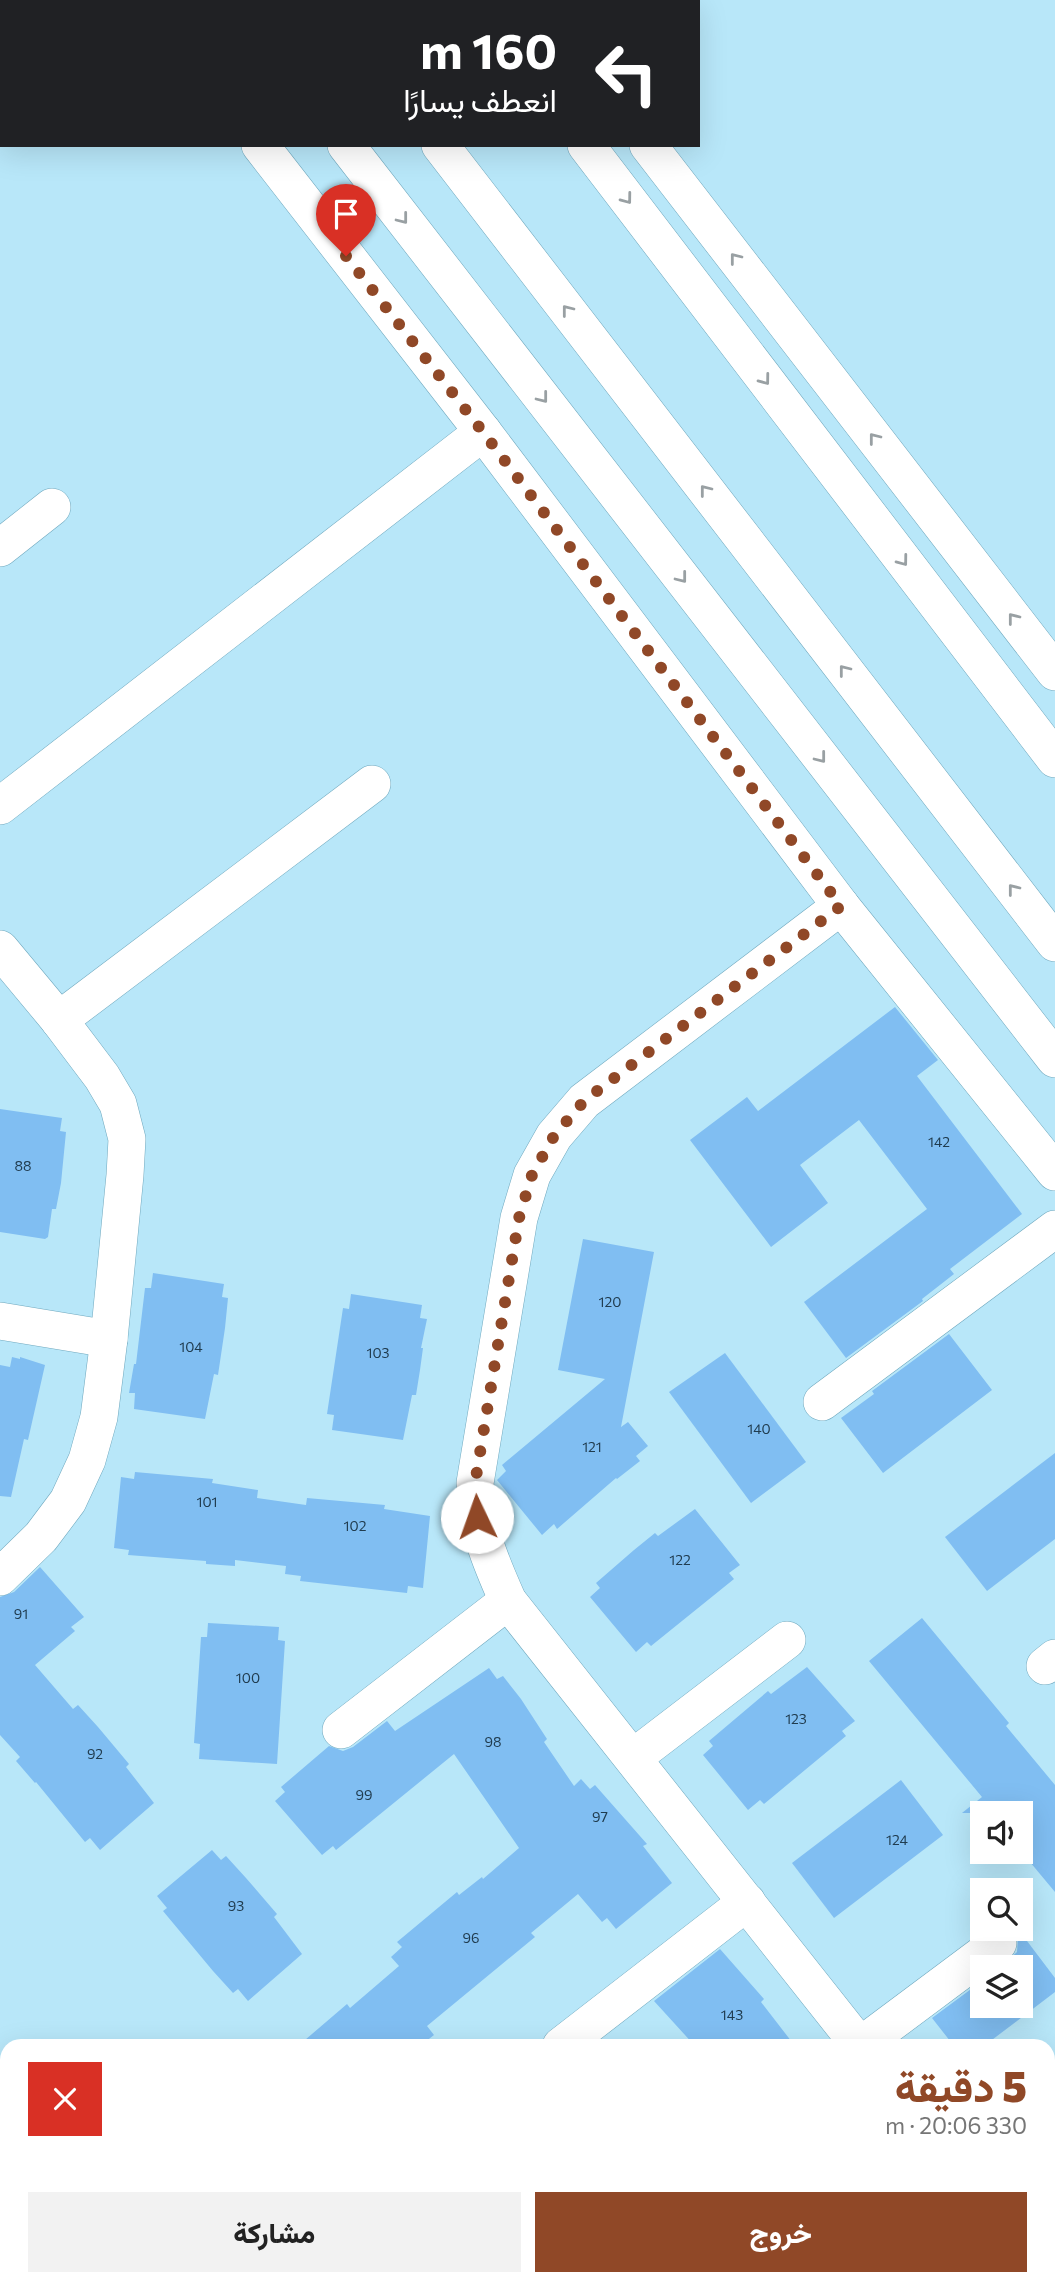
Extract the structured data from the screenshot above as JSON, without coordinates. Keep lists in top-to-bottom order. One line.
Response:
{"house_numbers":["142","88","120","104","103","140","121","101","102","122","91","100","123","98","92","99","97","124","93","96","143"],"page":{"turn":["160 m","انعطف يسارًا"],"heading":["5 دقيقة","330 m · 20:06"],"buttons":["خروج","مشاركة"]}}
